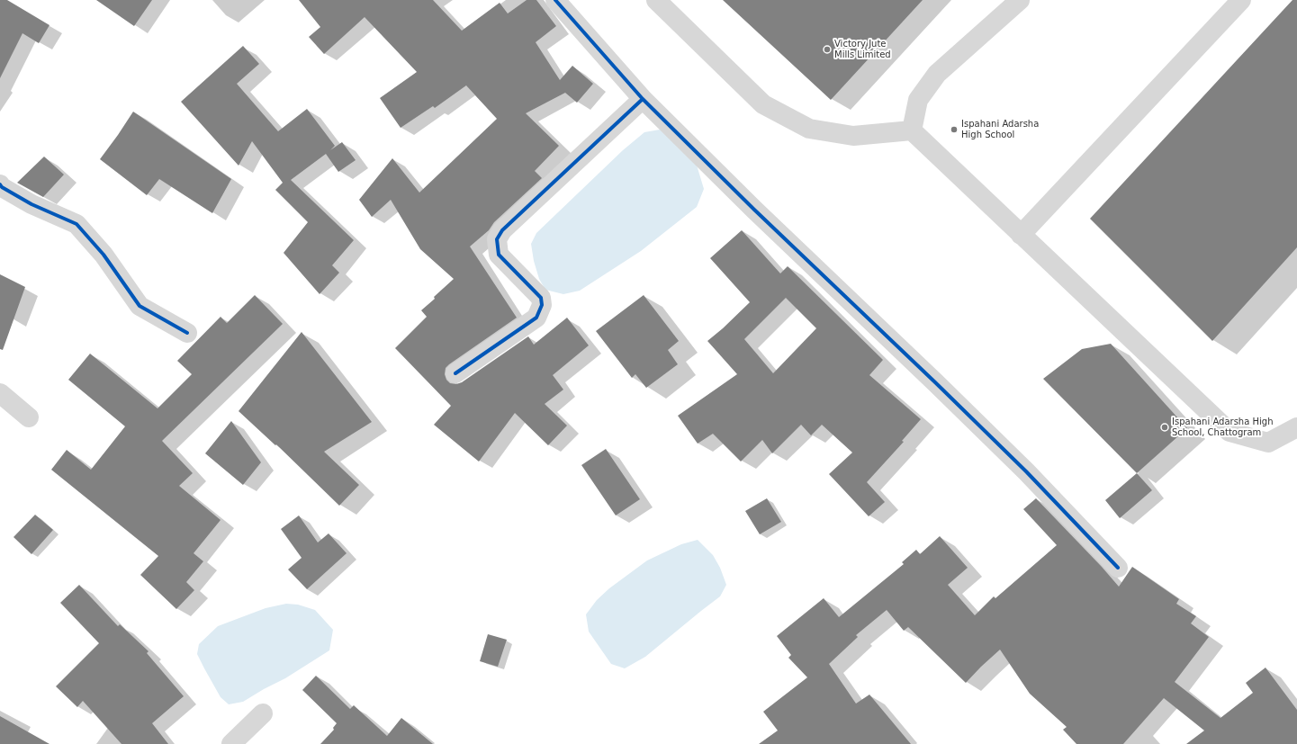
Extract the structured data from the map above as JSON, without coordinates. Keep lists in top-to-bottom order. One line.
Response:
{"places":["Victory Jute Mills Limited","Ispahani Adarsha High School","Ispahani Adarsha High School, Chattogram"]}
